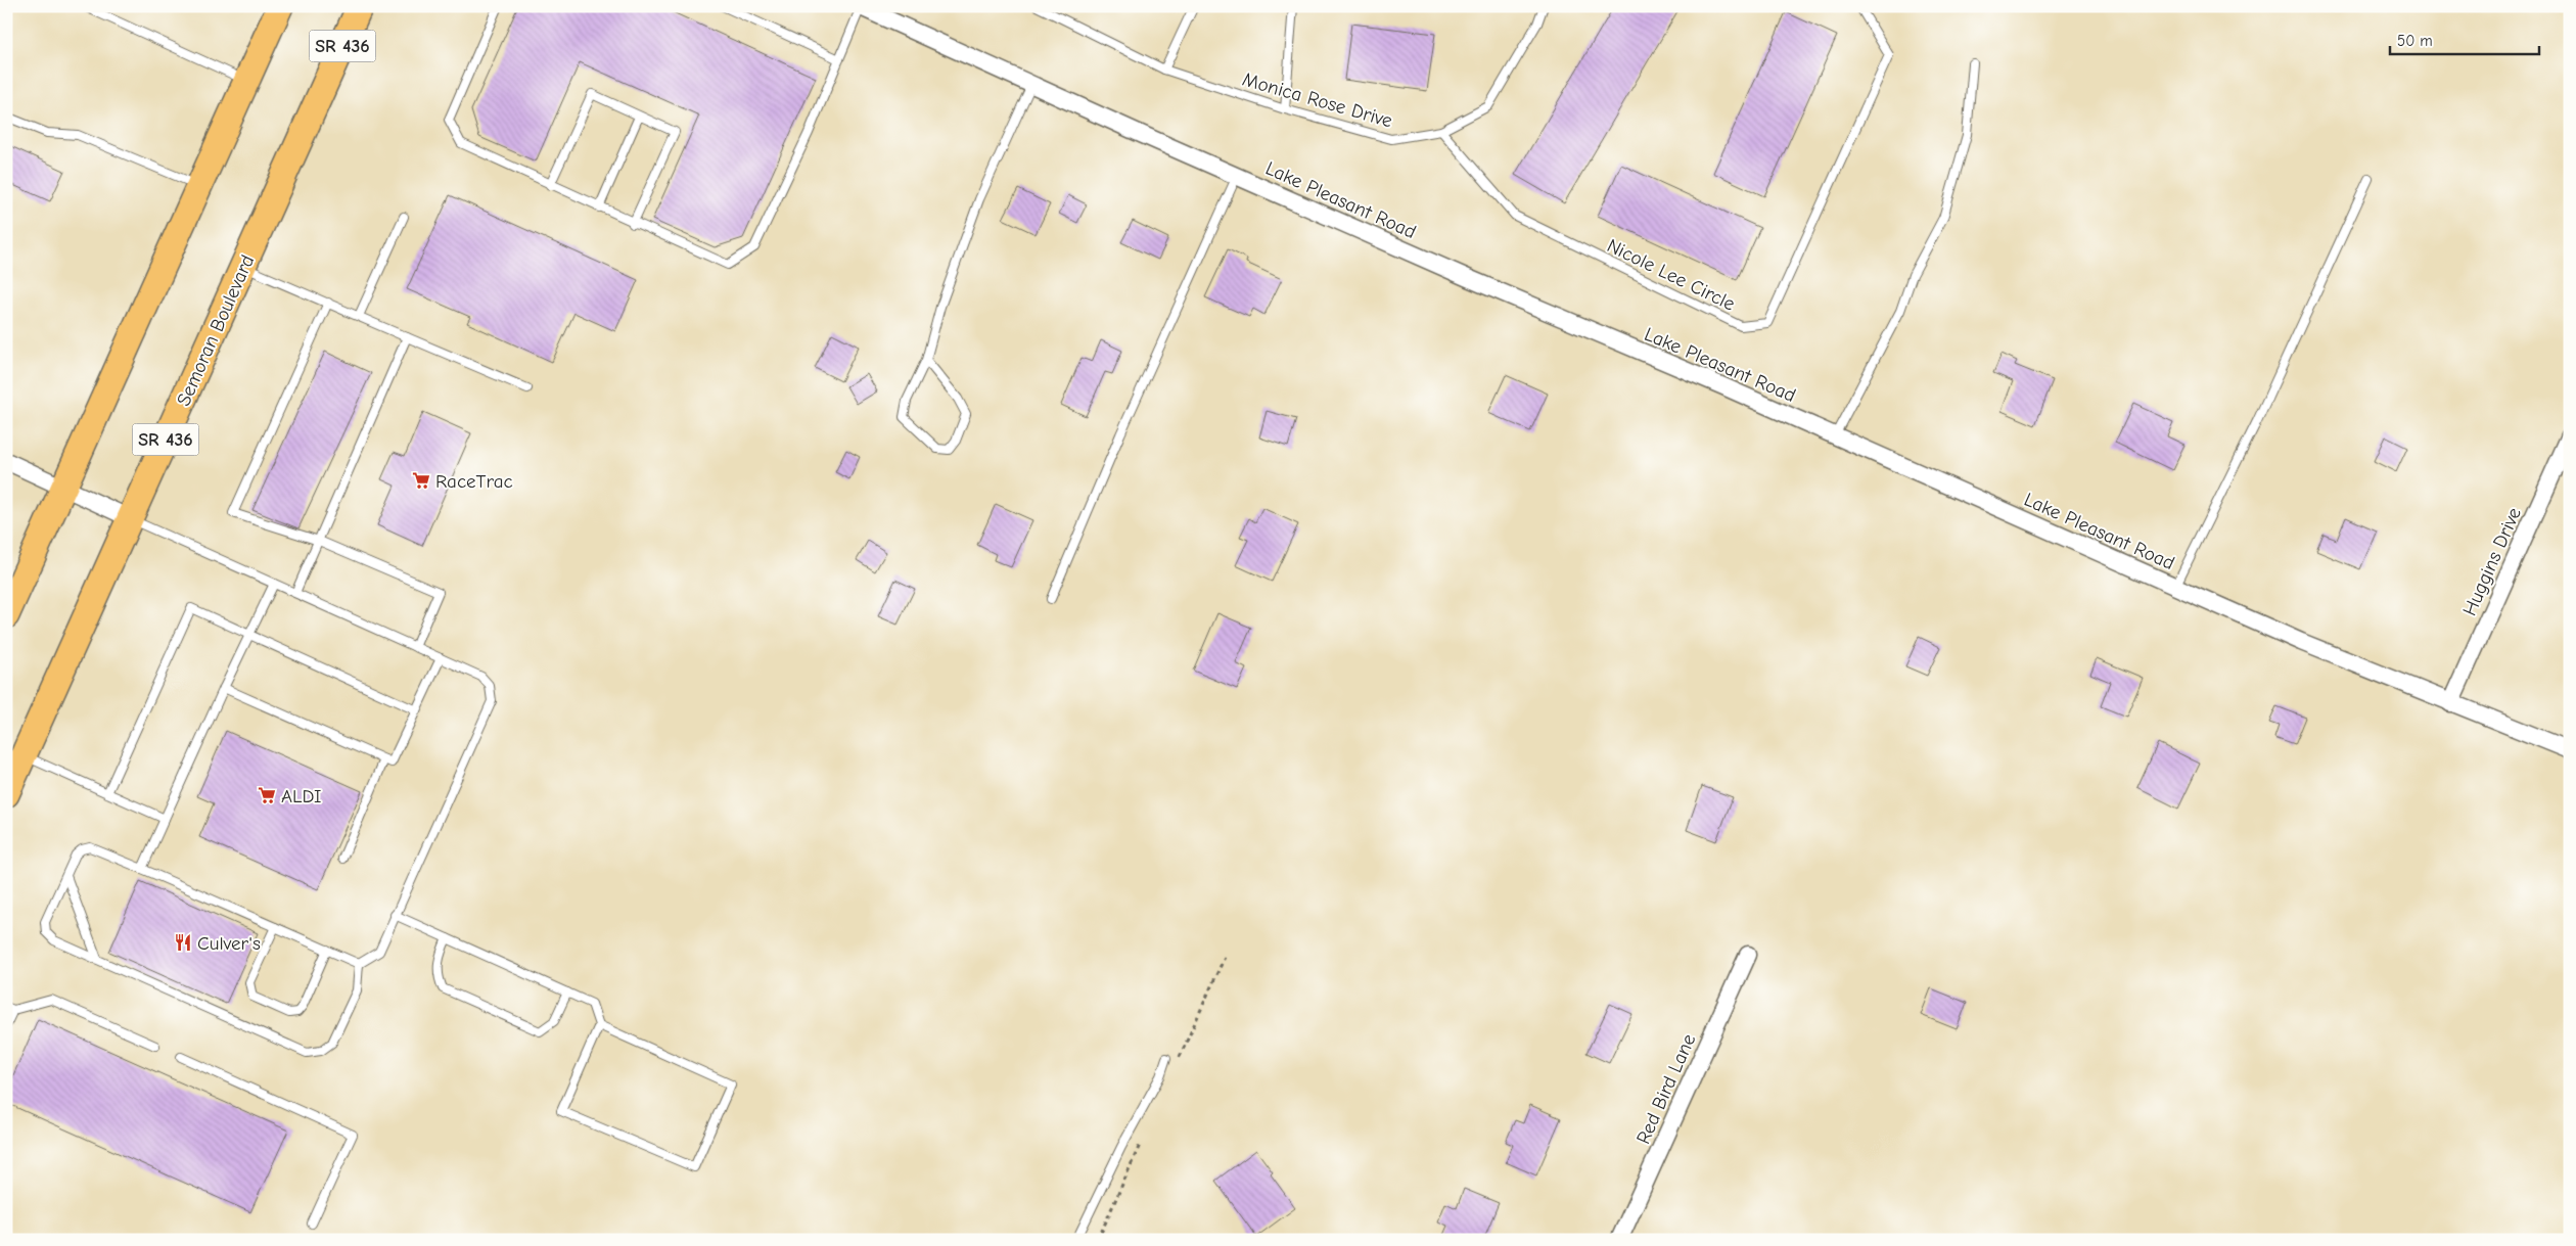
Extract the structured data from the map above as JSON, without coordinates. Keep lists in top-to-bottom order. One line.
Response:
{"streets":{"main road":["SR 436","Semoran Boulevard"],"street":["Lake Pleasant Road","Huggins Drive","Red Bird Lane"],"lane":["Monica Rose Drive","Nicole Lee Circle"]},"crossings":[["Monica Rose Drive","Nicole Lee Circle"],["Lake Pleasant Road","Huggins Drive"]],"places":{"supermarket":["RaceTrac","ALDI"],"restaurant":["Culver's"]},"scale_bar":"50 m"}
